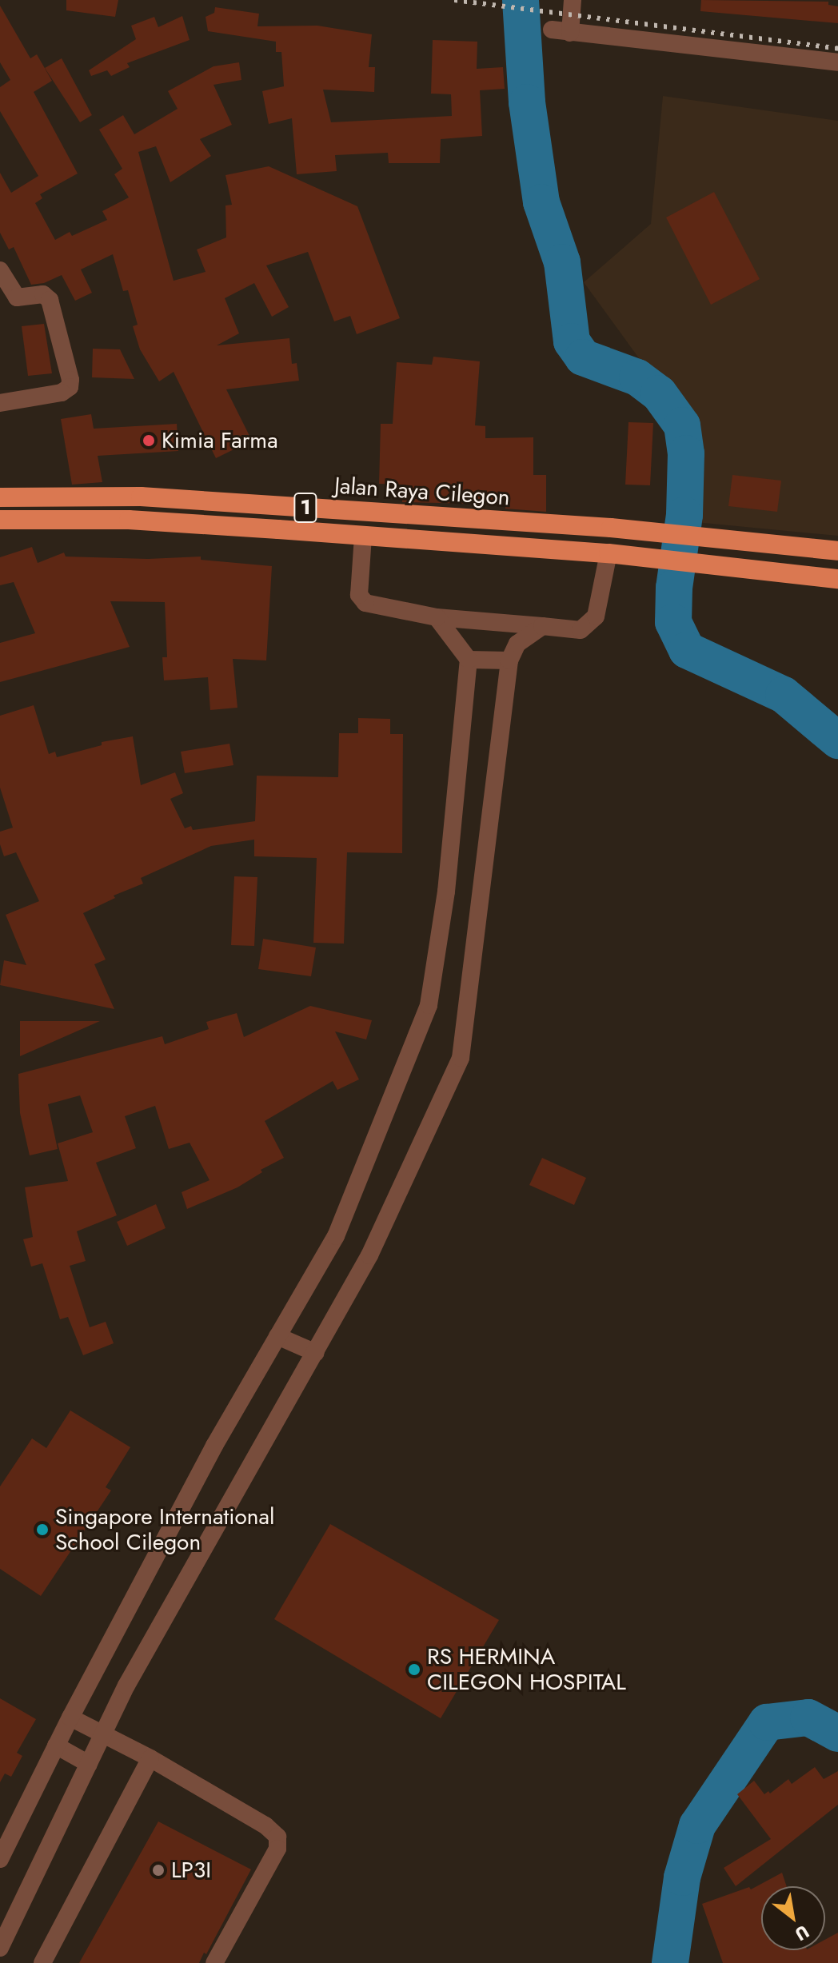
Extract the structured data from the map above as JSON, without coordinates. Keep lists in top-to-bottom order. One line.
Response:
{"streets":{"highway":["Jalan Raya Cilegon","1"]},"places":["Kimia Farma","Singapore International School Cilegon","RS HERMINA CILEGON HOSPITAL","LP3I"],"north":"bottom right"}
